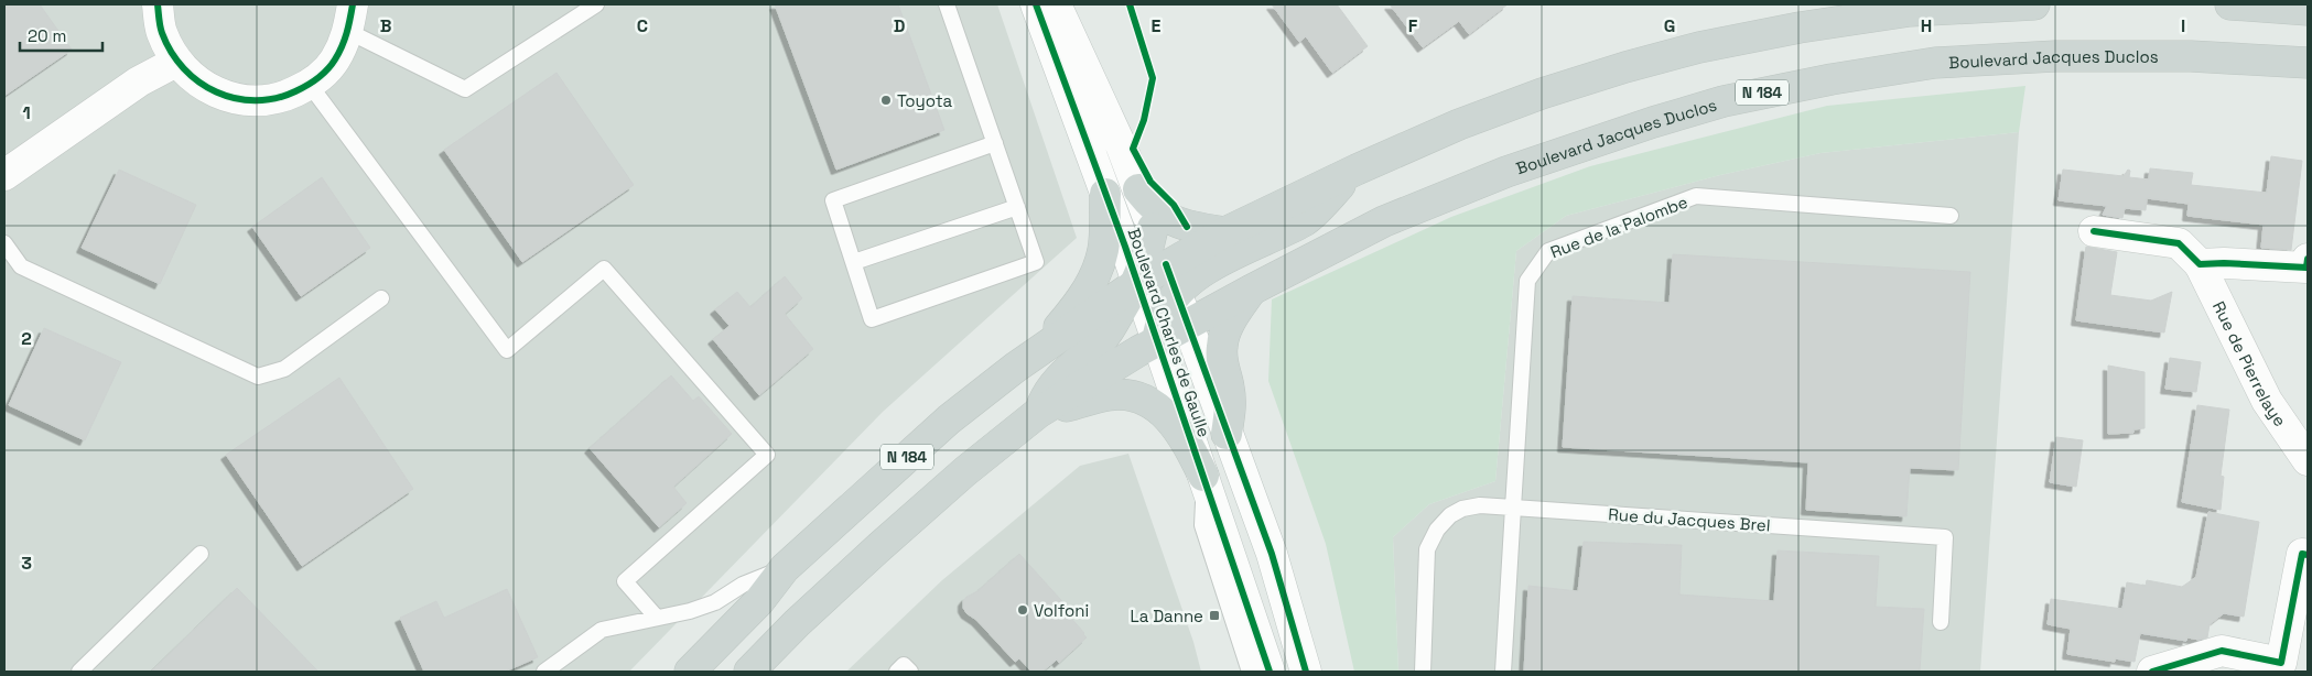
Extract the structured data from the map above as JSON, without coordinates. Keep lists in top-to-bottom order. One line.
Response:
{"streets":{"main road":["Boulevard Jacques Duclos","N 184"],"street":["Boulevard Charles de Gaulle","Rue de Pierrelaye"],"lane":["Rue de la Palombe","Rue du Jacques Brel"]},"crossings":[["Boulevard Jacques Duclos","N 184"],["Boulevard Jacques Duclos","Boulevard Charles de Gaulle"],["N 184","Boulevard Charles de Gaulle"],["Rue de la Palombe","Rue du Jacques Brel"]],"places":{"other":["Toyota","Volfoni"],"transit":["La Danne"]},"scale_bar":"20 m","grid":{"columns":["B","C","D","E","F","G","H","I"],"rows":["1","2","3"]}}
